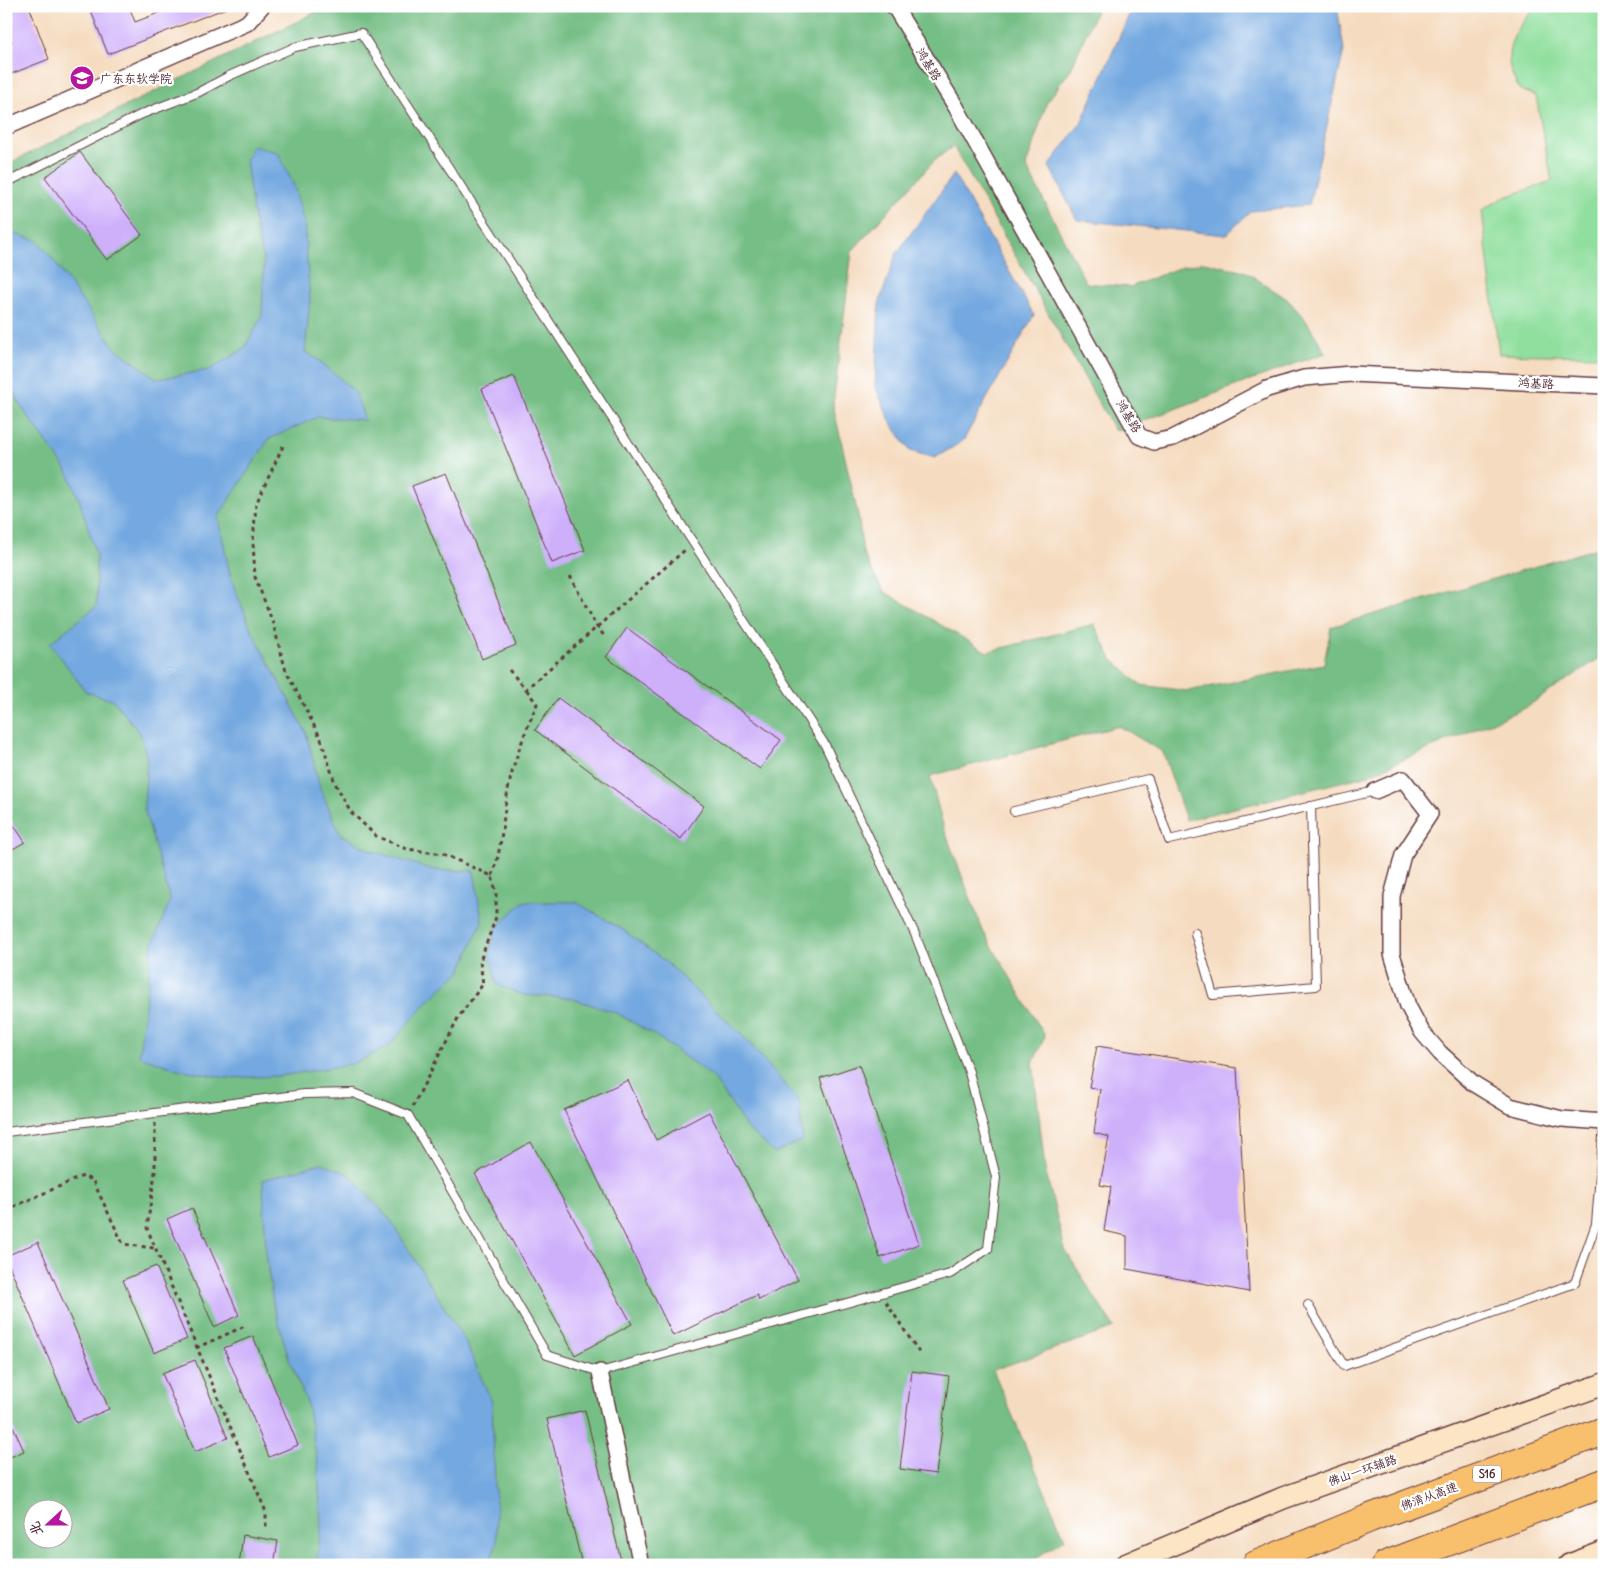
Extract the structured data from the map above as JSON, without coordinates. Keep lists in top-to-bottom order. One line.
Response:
{"streets":{"highway":["S16","佛清从高速"],"main road":["佛山一环辅路"],"street":["鸿基路"]},"places":{"school or university":["广东东软学院"]},"north":"left"}
